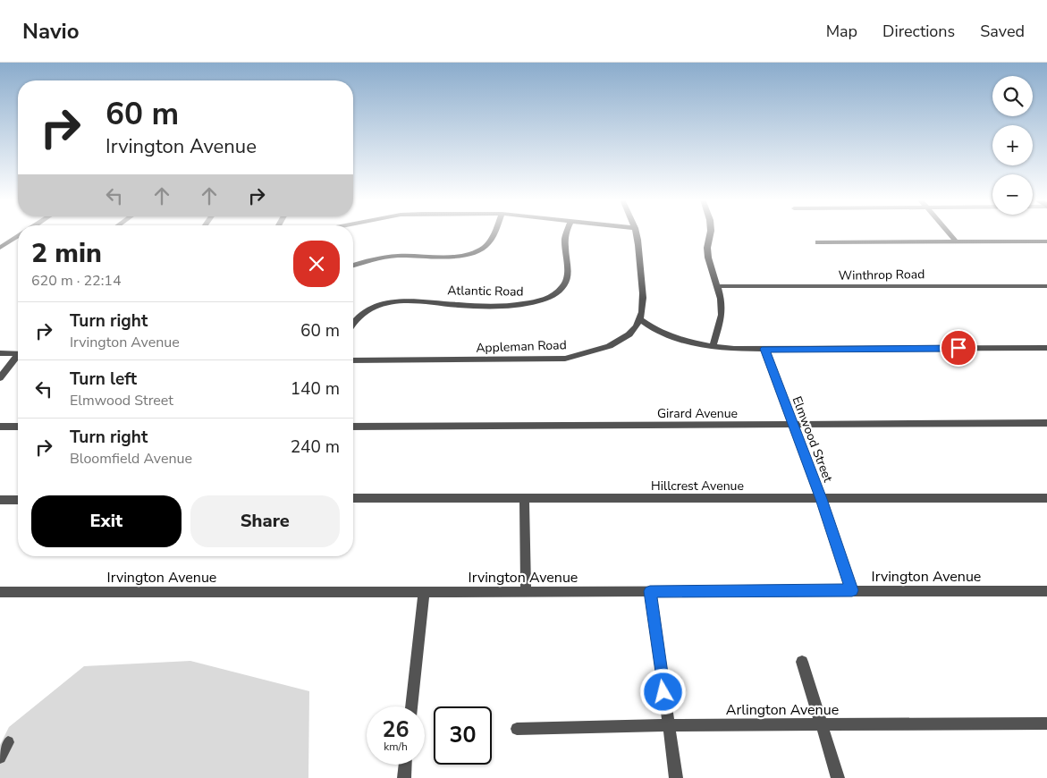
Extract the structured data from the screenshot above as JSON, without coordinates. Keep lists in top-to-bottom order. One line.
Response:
{"streets":{"street":["Winthrop Road","Atlantic Road","Appleman Road","Girard Avenue","Elmwood Street","Hillcrest Avenue","Irvington Avenue","Arlington Avenue"]},"crossings":[["Girard Avenue","Elmwood Street"],["Elmwood Street","Hillcrest Avenue"],["Elmwood Street","Irvington Avenue"]],"page":{"header":"Navio","nav":["Map","Directions","Saved"],"map_buttons":["+","−"],"turn":["60 m","Irvington Avenue"],"heading":["2 min","620 m · 22:14"],"list":[{"name":"Turn right","note":"Irvington Avenue","value":"60 m"},{"name":"Turn left","note":"Elmwood Street","value":"140 m"},{"name":"Turn right","note":"Bloomfield Avenue","value":"240 m"}],"buttons":["Exit","Share"],"speed":"26 km/h","limit":"30"}}
